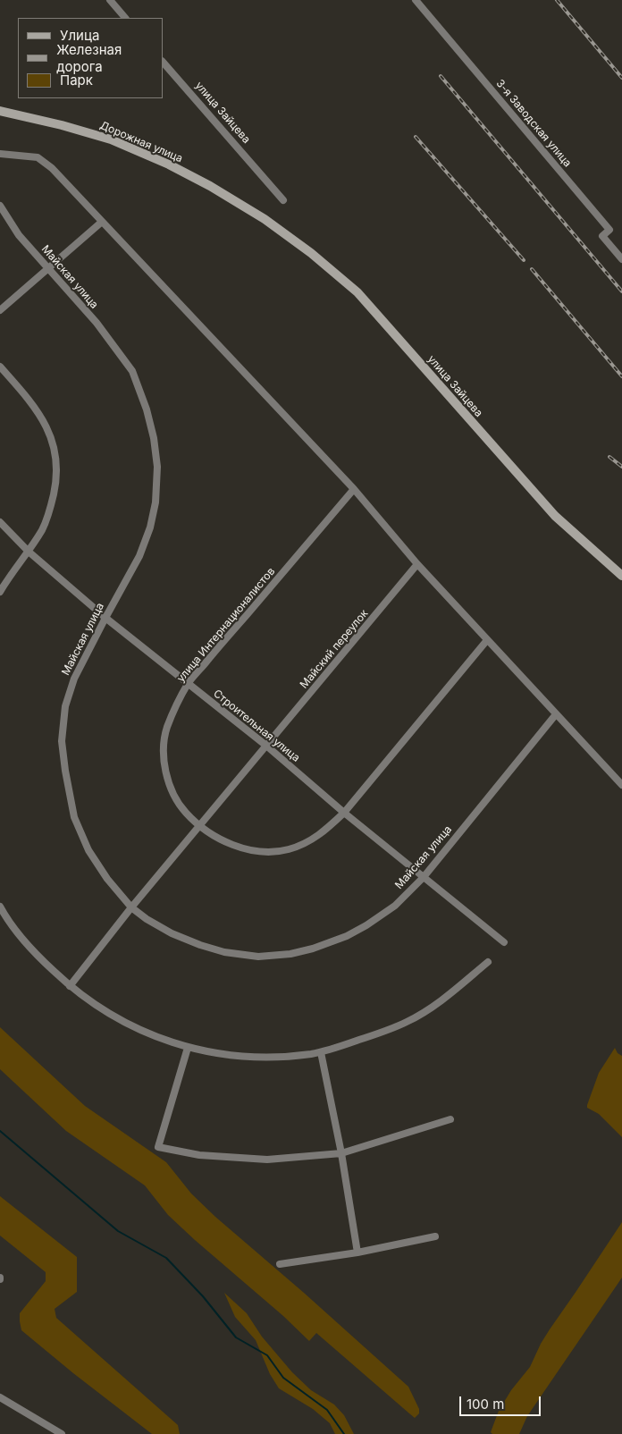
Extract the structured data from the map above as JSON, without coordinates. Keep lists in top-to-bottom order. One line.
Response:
{"streets":{"street":["улица Зайцева","3-я Заводская улица","Дорожная улица","Майская улица","улица Интернационалистов","Майский переулок","Строительная улица"]},"crossings":[["улица Зайцева","Дорожная улица"],["Майская улица","Майский переулок"],["Майская улица","Строительная улица"],["улица Интернационалистов","Майский переулок"],["улица Интернационалистов","Строительная улица"],["Майский переулок","Строительная улица"]],"legend":["Улица","Железная дорога","Парк"],"scale_bar":"100 m"}
